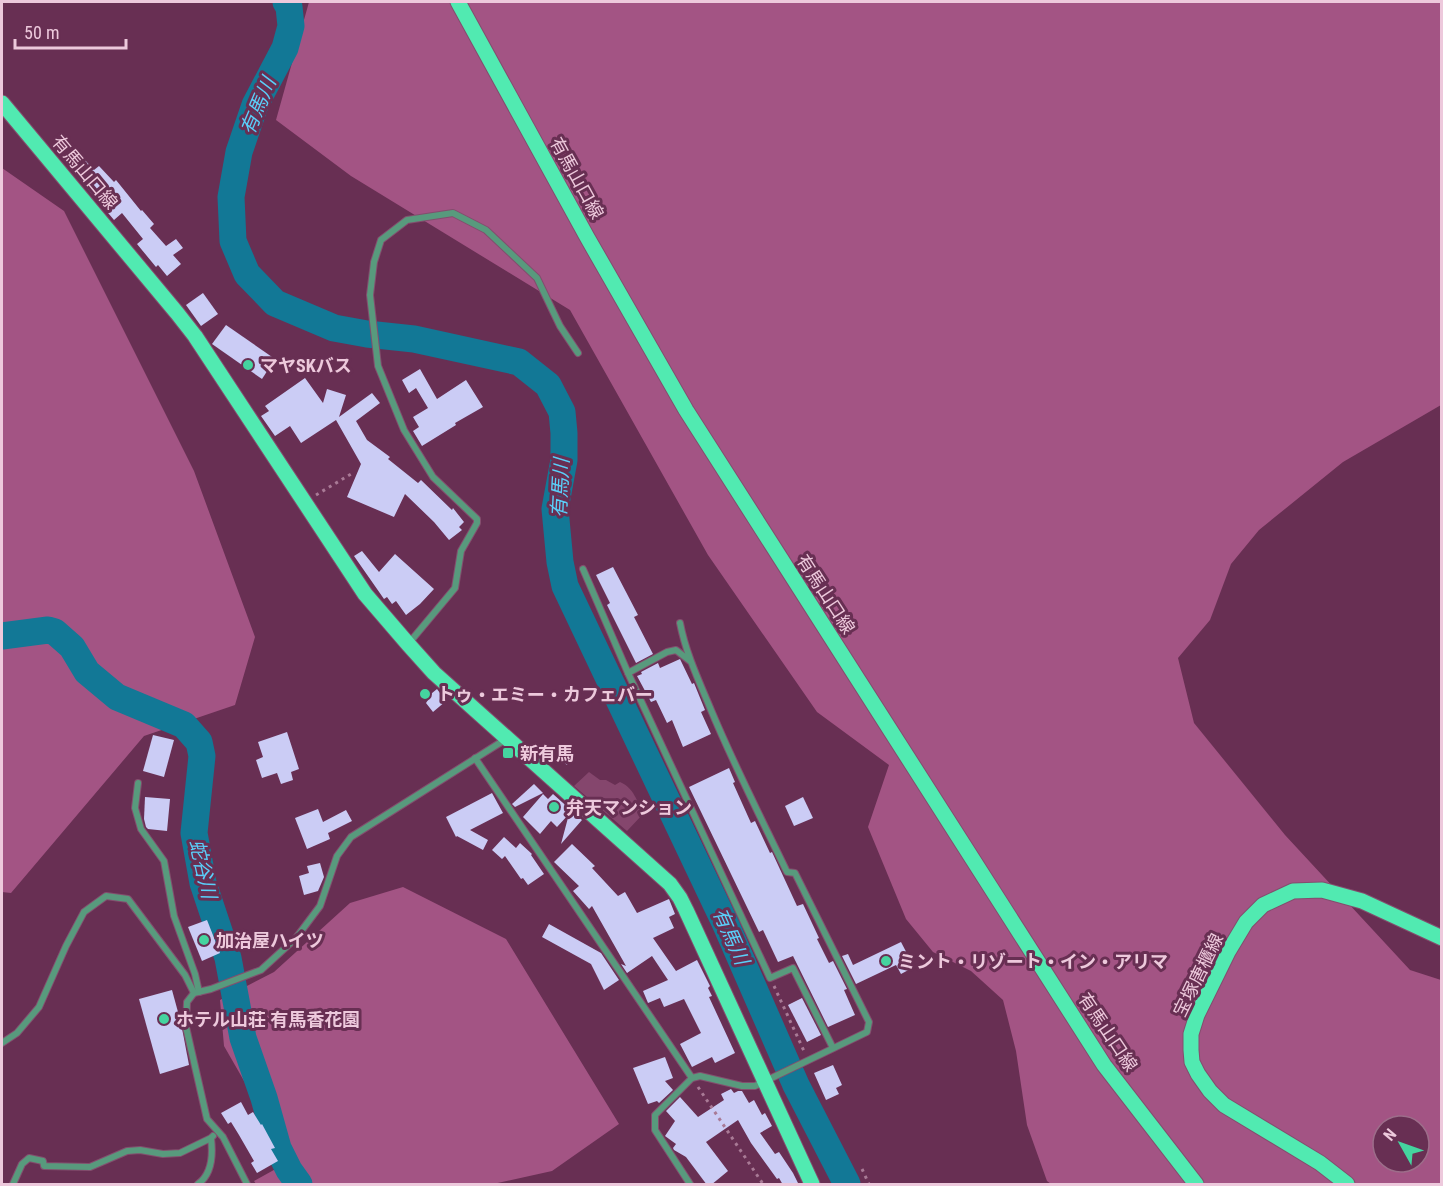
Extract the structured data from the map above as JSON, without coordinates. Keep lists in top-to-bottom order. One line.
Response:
{"streets":{"main road":["有馬山口線","宝塚唐櫃線"]},"water":["有馬川","蛇谷川"],"places":{"other":["マヤSKバス","トゥ・エミー・カフェバー","弁天マンション","加治屋ハイツ","ミント・リゾート・イン・アリマ","ホテル山荘 有馬香花園"],"transit":["新有馬"]},"scale_bar":"50 m","north":"top left"}
